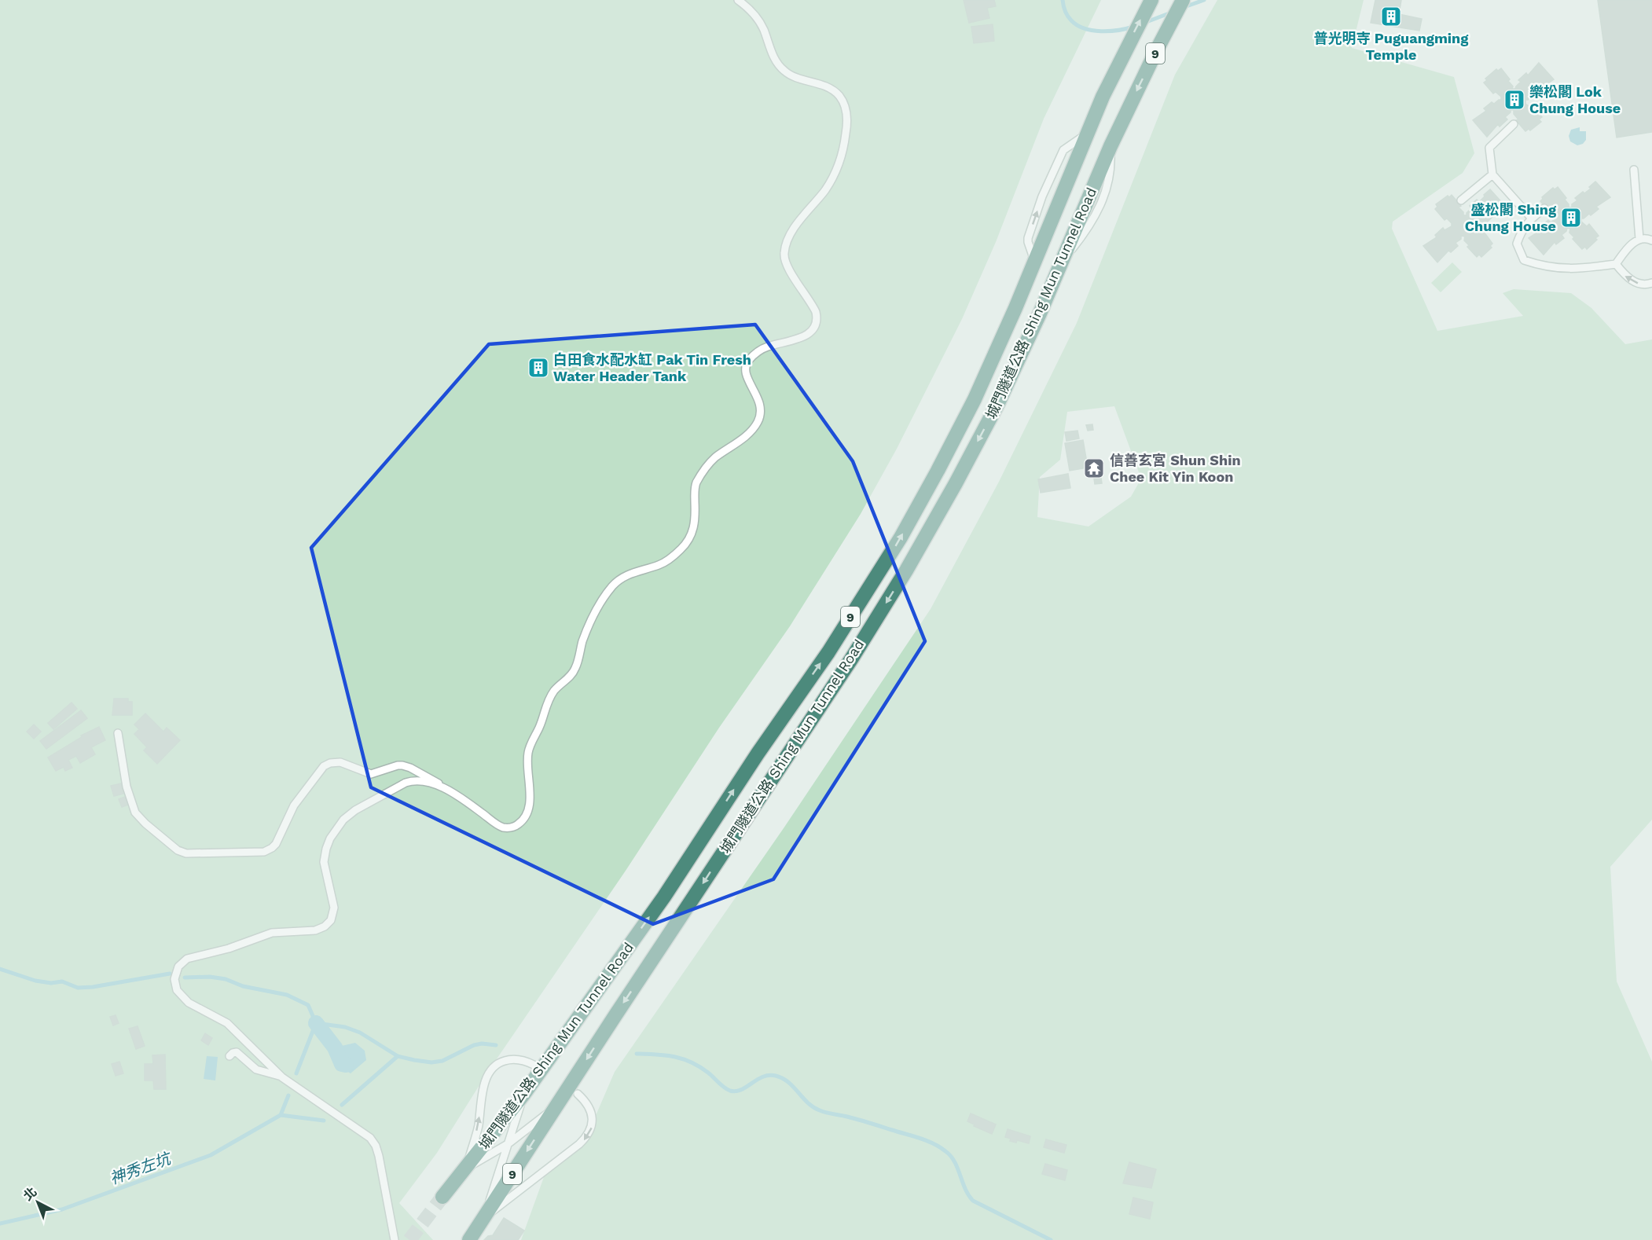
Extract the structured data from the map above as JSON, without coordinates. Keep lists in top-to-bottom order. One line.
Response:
{"streets":{"highway":["9","城門隧道公路 Shing Mun Tunnel Road"]},"water":["神秀左坑"],"places":{"building":["普光明寺 Puguangming Temple","樂松閣 Lok Chung House","盛松閣 Shing Chung House","白田食水配水缸 Pak Tin Fresh Water Header Tank"],"temple":["信善玄宮 Shun Shin Chee Kit Yin Koon"]},"north":"top left"}
